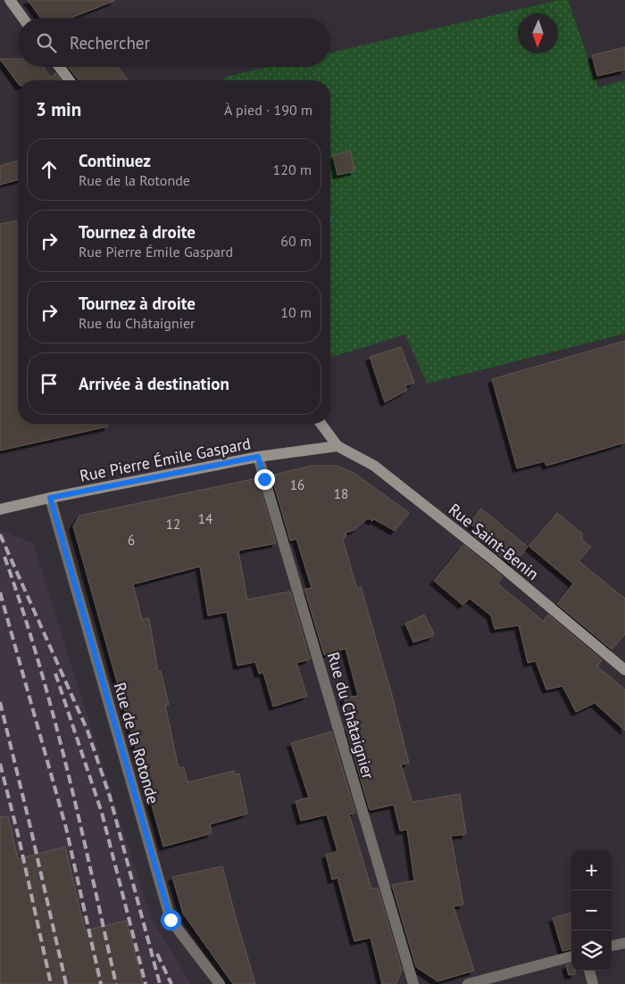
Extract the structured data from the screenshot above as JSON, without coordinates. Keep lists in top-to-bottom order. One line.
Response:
{"streets":{"main road":["Rue Pierre Émile Gaspard","Rue Saint-Benin"],"street":["Rue du Châtaignier","Rue de la Rotonde"]},"crossings":[["Rue Pierre Émile Gaspard","Rue Saint-Benin"],["Rue Pierre Émile Gaspard","Rue du Châtaignier"],["Rue Pierre Émile Gaspard","Rue de la Rotonde"]],"house_numbers":["16","18","14","12","6"],"north":"bottom","page":{"search":"Rechercher","heading":["3 min","À pied · 190 m"],"list":[["Continuez","Rue de la Rotonde","120 m"],["Tournez à droite","Rue Pierre Émile Gaspard","60 m"],["Tournez à droite","Rue du Châtaignier","10 m"],"Arrivée à destination"],"map_buttons":["+","−"]}}
